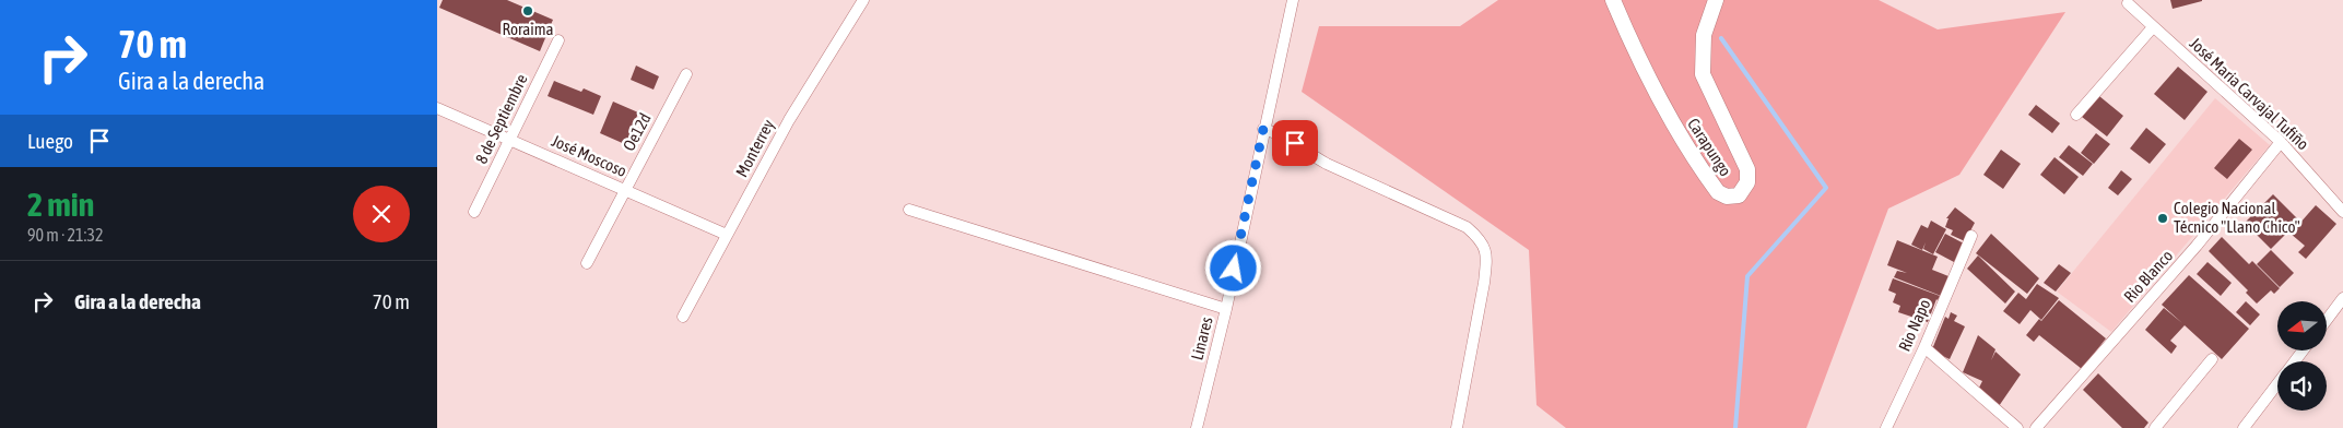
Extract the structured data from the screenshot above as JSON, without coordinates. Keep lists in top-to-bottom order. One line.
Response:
{"streets":{"street":["José Maria Carvajal Tufiño","8 de Septiembre","Oe12d","Carapungo","Monterrey","José Moscoso","Rio Blanco","Rio Napo","Linares"]},"crossings":[["José Maria Carvajal Tufiño","Rio Blanco"],["8 de Septiembre","José Moscoso"],["Oe12d","José Moscoso"],["Monterrey","José Moscoso"]],"places":["Roraima","Colegio Nacional Técnico \"Llano Chico\""],"north":"left","page":{"turn":["70 m","Gira a la derecha"],"then":"Luego","heading":["2 min","90 m · 21:32"],"list":[{"name":"Gira a la derecha","value":"70 m"}]}}
